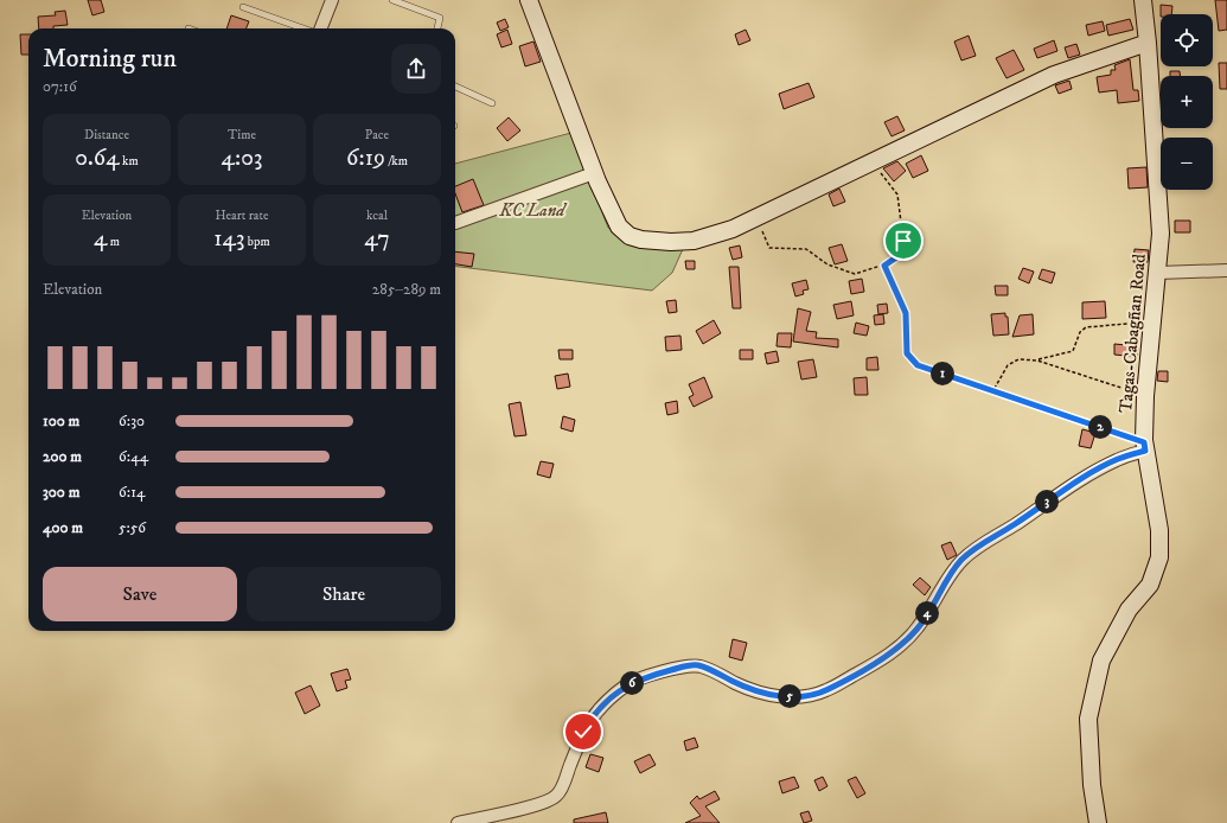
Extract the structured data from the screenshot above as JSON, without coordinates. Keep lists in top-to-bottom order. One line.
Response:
{"streets":{"street":["Tagas-Cabagñan Road"]},"parks":["KC Land"],"page":{"map_buttons":["+","−"],"heading":["Morning run","07:16"],"stats":[["Distance","0.64 km"],["Time","4:03"],["Pace","6:19 /km"],["Elevation","4 m"],["Heart rate","143 bpm"],["kcal","47"]],"chart":["Elevation","285–289 m"],"pins":["1","2","3","4","6","5"],"list":[{"name":"100 m","note":"6:30"},{"name":"200 m","note":"6:44"},{"name":"300 m","note":"6:14"},{"name":"400 m","note":"5:56"}],"buttons":["Save","Share"]}}
